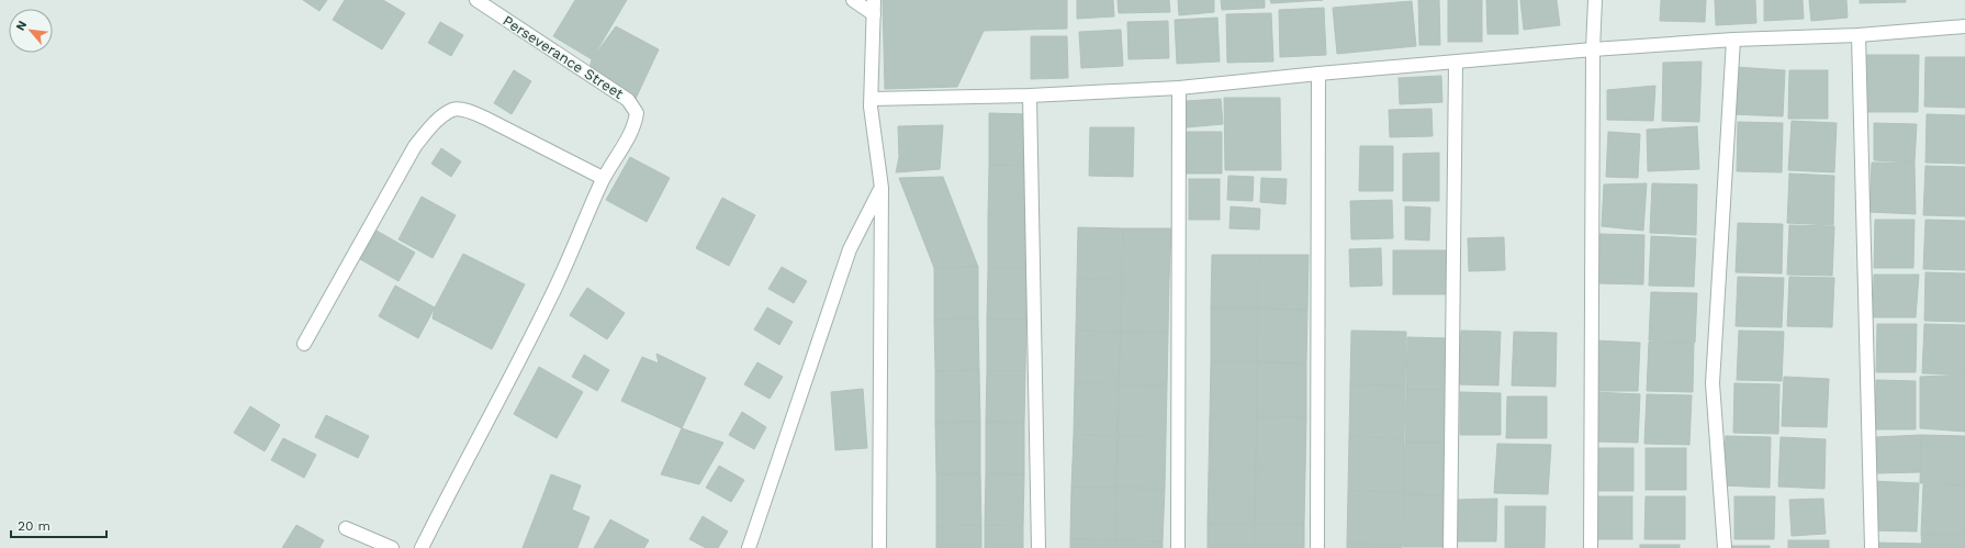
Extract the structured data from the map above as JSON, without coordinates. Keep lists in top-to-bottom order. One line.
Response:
{"streets":{"street":["Perseverance Street"]},"scale_bar":"20 m","north":"top left"}
